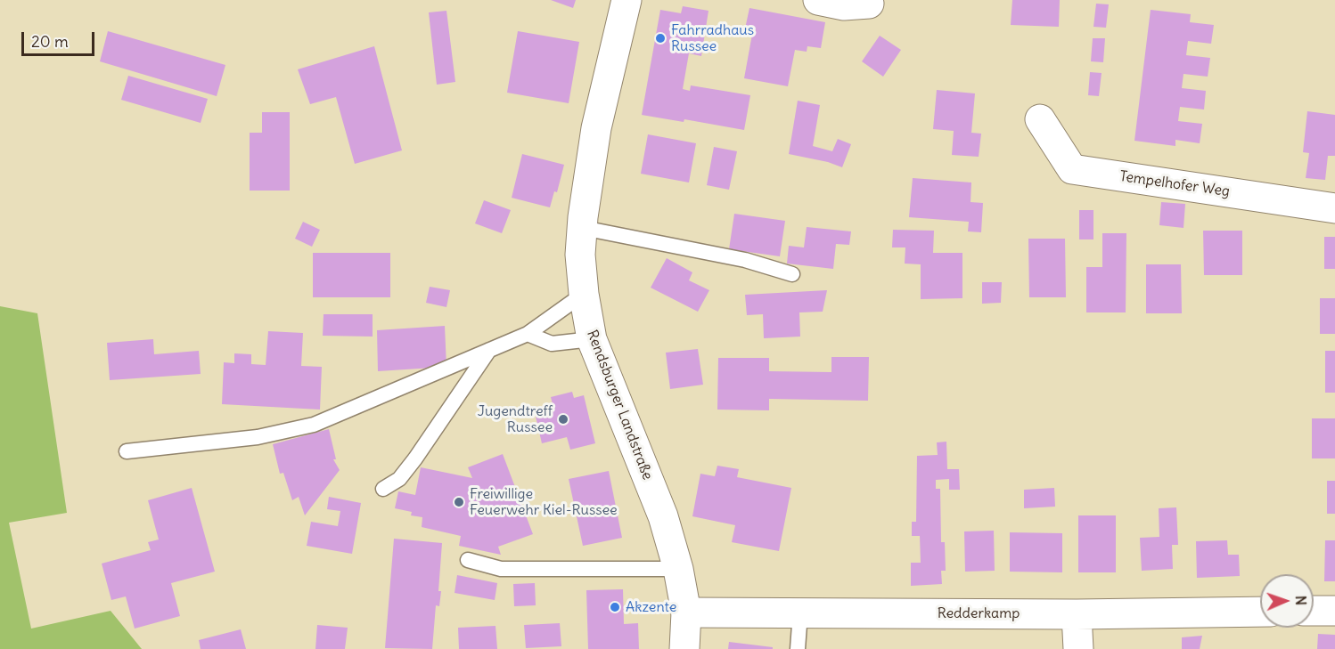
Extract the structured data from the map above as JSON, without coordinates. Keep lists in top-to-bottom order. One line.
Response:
{"streets":{"street":["Tempelhofer Weg","Rendsburger Landstraße","Redderkamp"]},"crossings":[["Rendsburger Landstraße","Redderkamp"]],"places":["Fahrradhaus Russee","Jugendtreff Russee","Freiwillige Feuerwehr Kiel-Russee","Akzente"],"scale_bar":"20 m","north":"right"}
